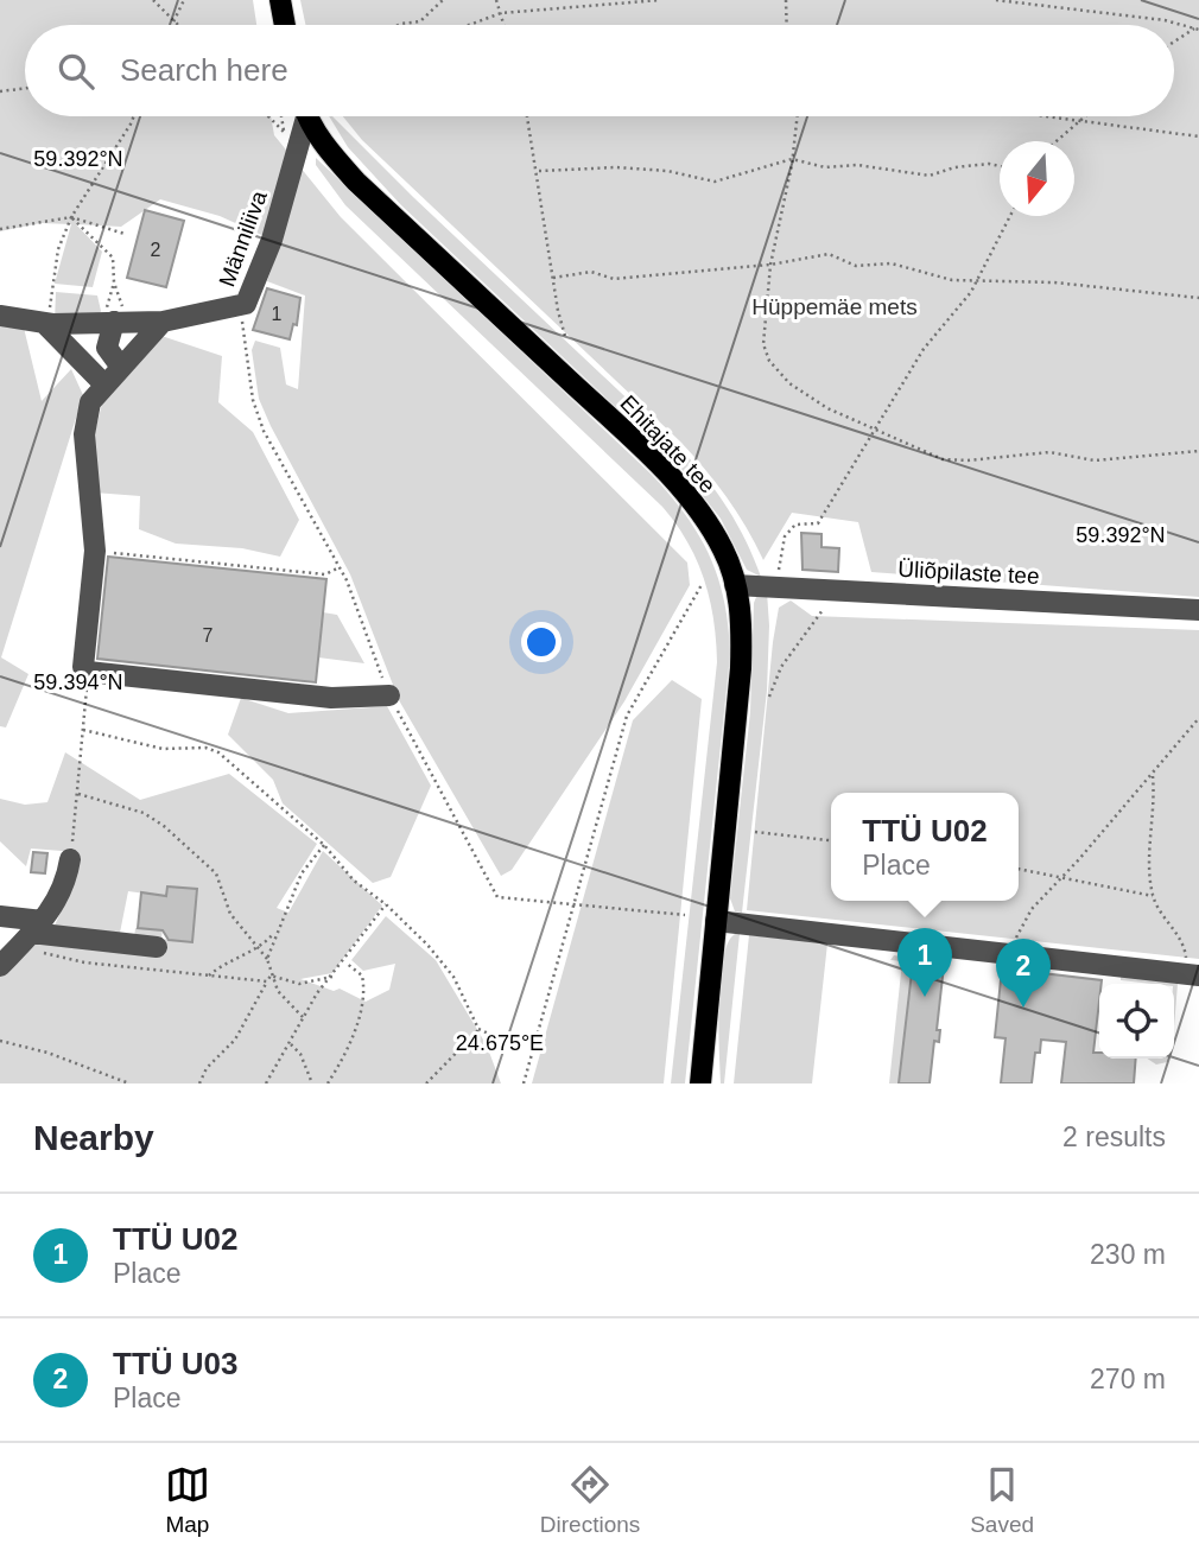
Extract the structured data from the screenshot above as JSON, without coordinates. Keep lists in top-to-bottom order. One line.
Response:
{"streets":{"main road":["Ehitajate tee"],"street":["Männiliiva","Üliõpilaste tee"]},"crossings":[["Ehitajate tee","Üliõpilaste tee"]],"parks":["Hüppemäe mets"],"house_numbers":["2","1","7"],"north":"bottom","page":{"search":"Search here","popup":["TTÜ U02","Place"],"pins":["1","2"],"heading":["Nearby","2 results"],"list":[{"mark":"1","name":"TTÜ U02","note":"Place","value":"230 m"},{"mark":"2","name":"TTÜ U03","note":"Place","value":"270 m"}],"nav":["Map","Directions","Saved"]},"coordinates":["59.392°N","59.394°N","24.675°E"]}
